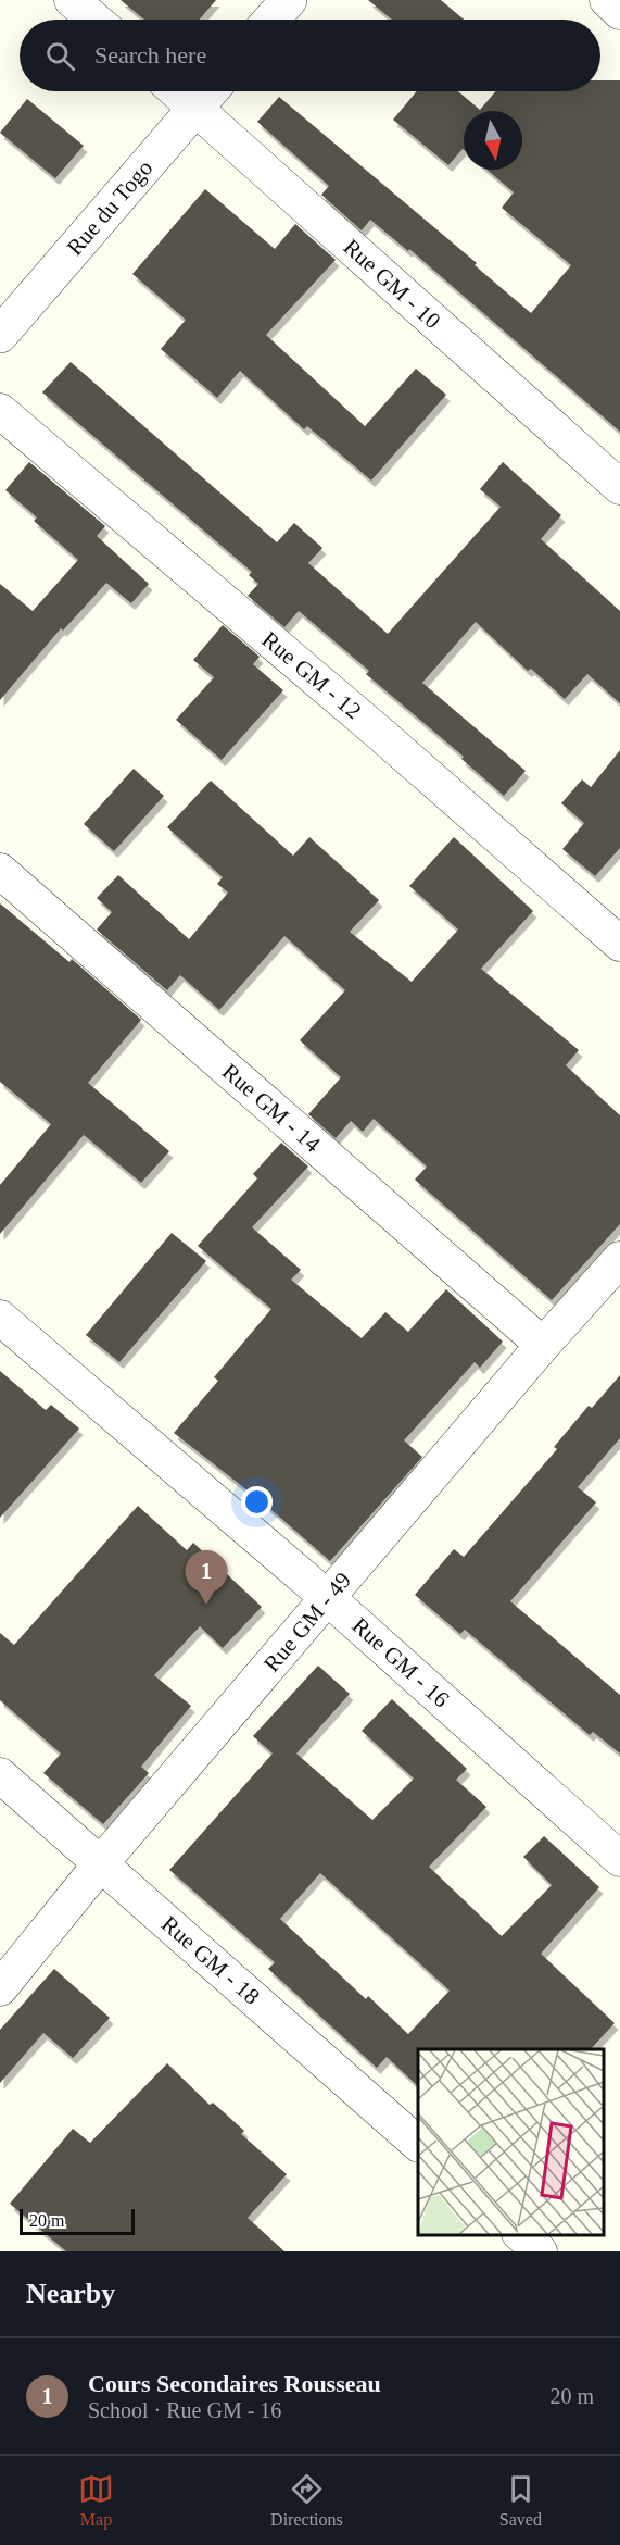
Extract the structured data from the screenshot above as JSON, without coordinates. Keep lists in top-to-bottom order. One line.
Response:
{"streets":{"street":["Rue du Togo","Rue GM - 10","Rue GM - 12","Rue GM - 14","Rue GM - 49","Rue GM - 16","Rue GM - 18"]},"crossings":[["Rue du Togo","Rue GM - 10"],["Rue GM - 14","Rue GM - 49"],["Rue GM - 49","Rue GM - 16"],["Rue GM - 49","Rue GM - 18"]],"scale_bar":"20 m","north":"bottom","page":{"search":"Search here","pins":"1","scale":"20 m","heading":"Nearby","list":[{"mark":"1","name":"Cours Secondaires Rousseau","note":"School · Rue GM - 16","value":"20 m"}],"nav":["Map","Directions","Saved"]}}
